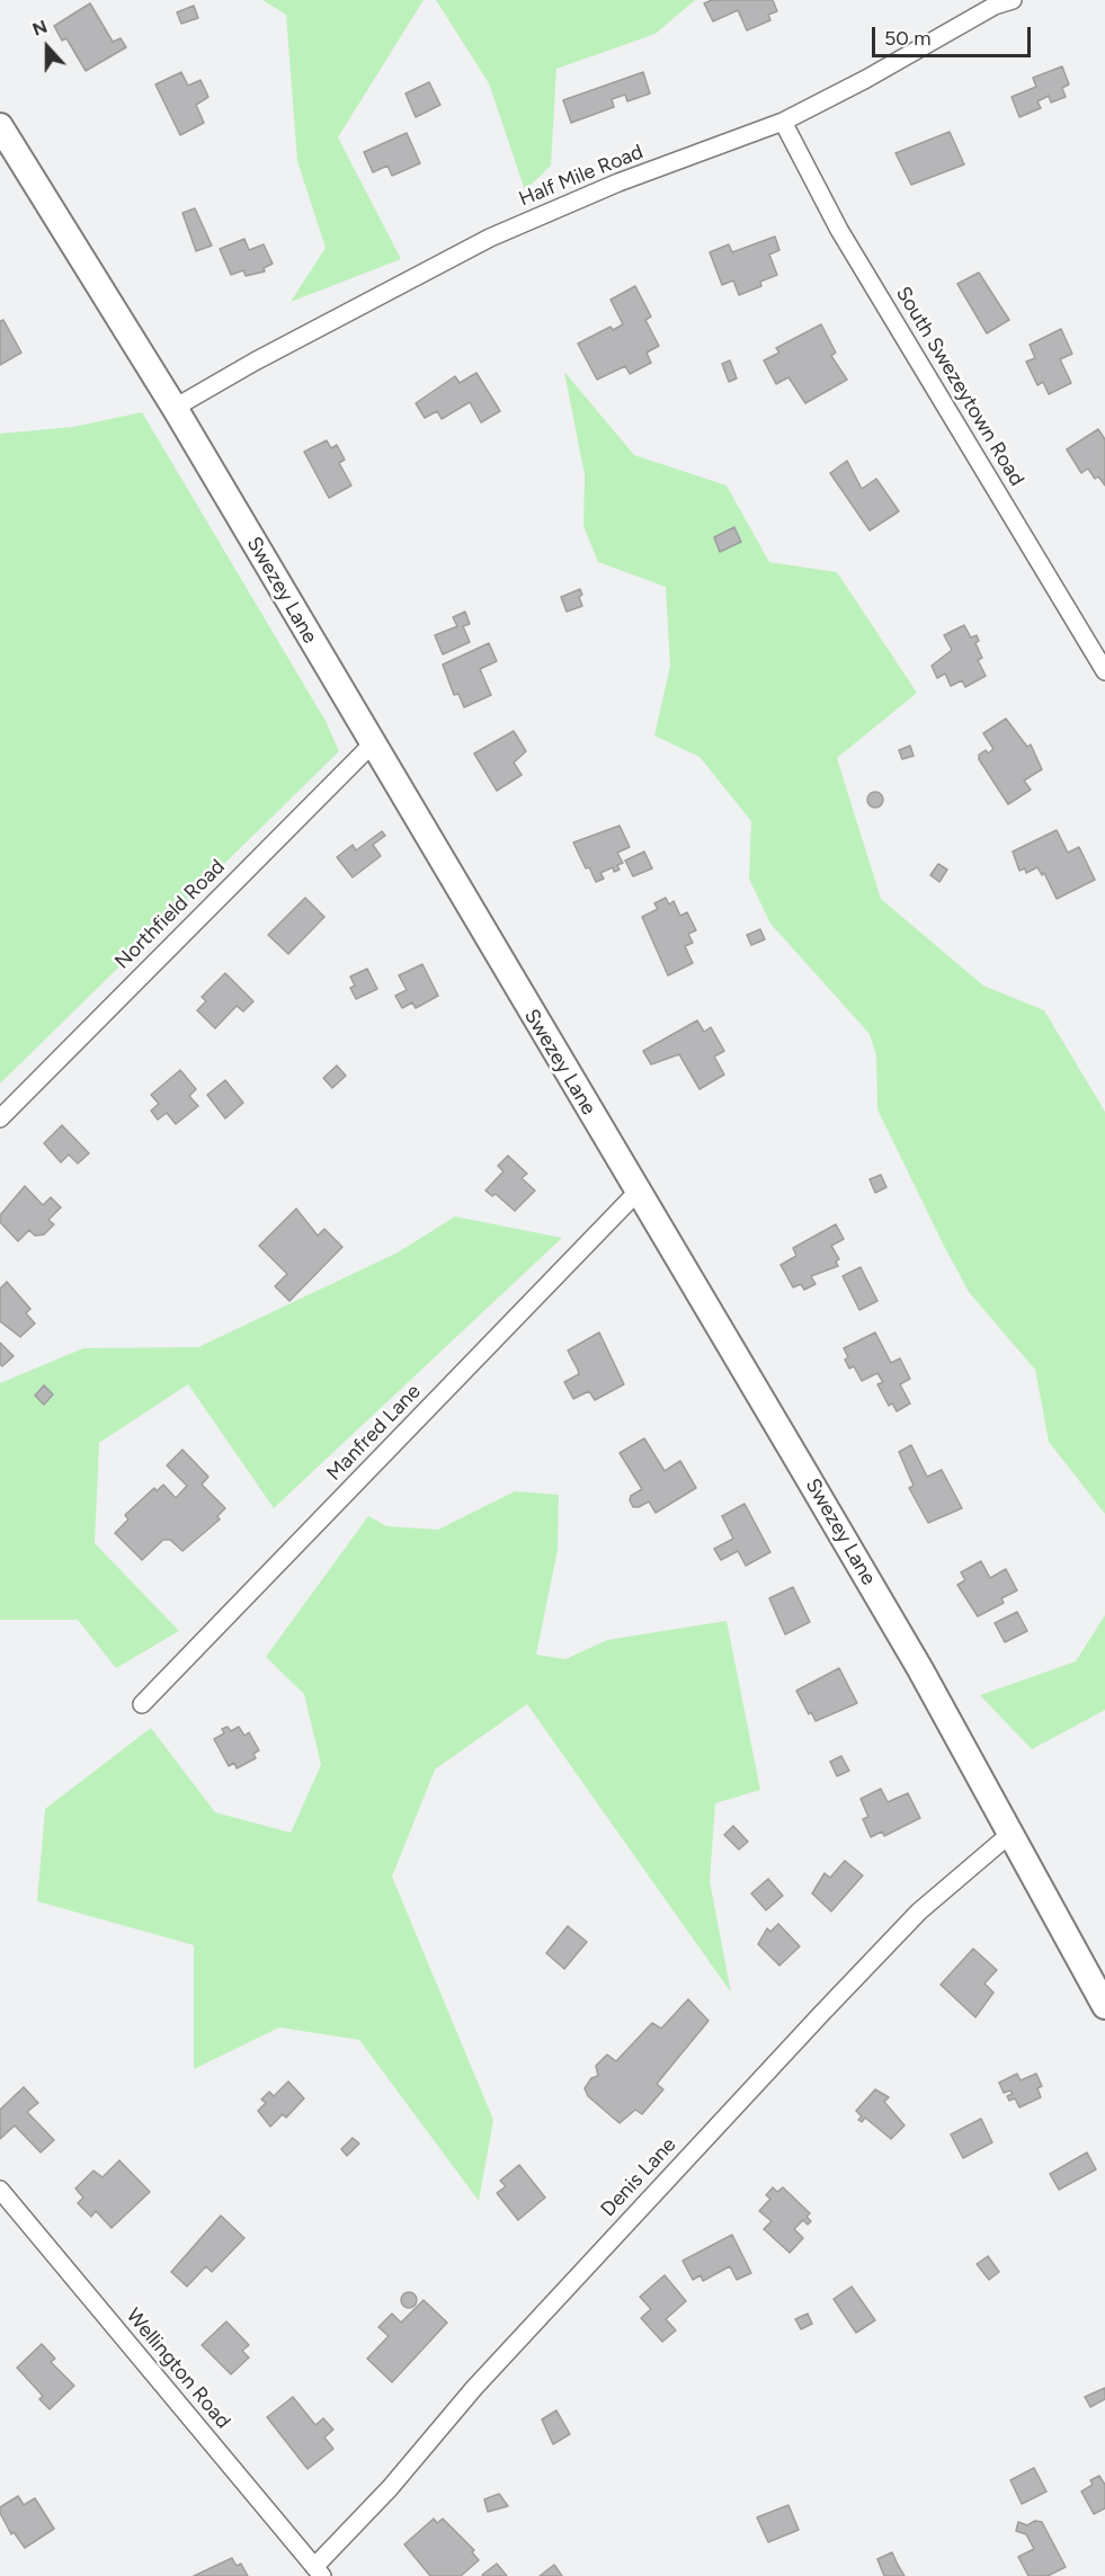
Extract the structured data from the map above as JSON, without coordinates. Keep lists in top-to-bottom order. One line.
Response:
{"streets":{"street":["Half Mile Road","South Swezeytown Road","Swezey Lane","Northfield Road","Manfred Lane","Denis Lane","Wellington Road"]},"crossings":[["Half Mile Road","South Swezeytown Road"],["Half Mile Road","Swezey Lane"],["Swezey Lane","Northfield Road"],["Swezey Lane","Manfred Lane"],["Swezey Lane","Denis Lane"],["Denis Lane","Wellington Road"]],"scale_bar":"50 m","north":"top"}
